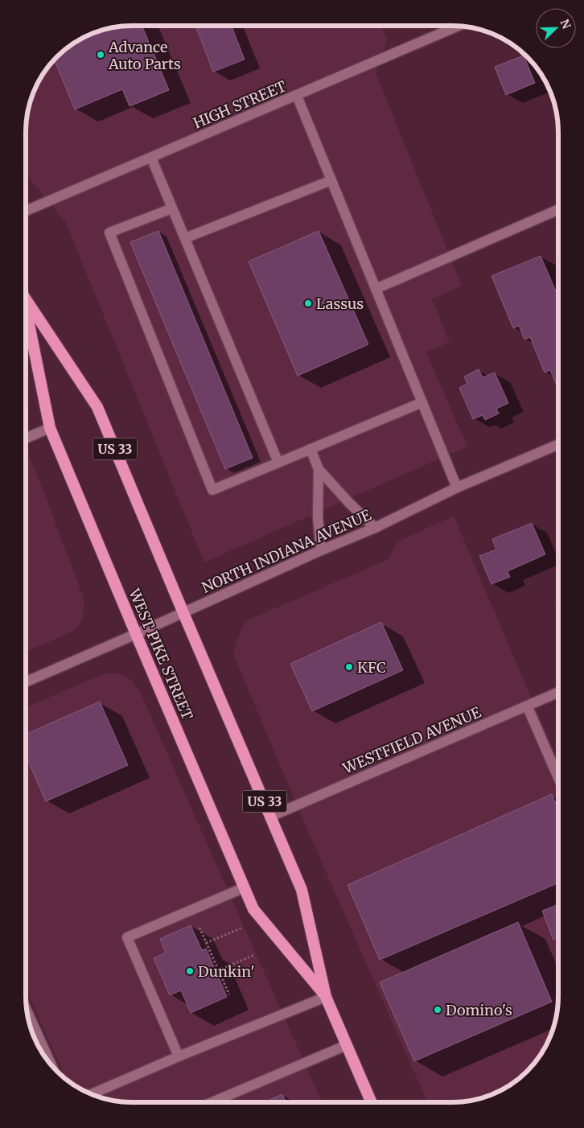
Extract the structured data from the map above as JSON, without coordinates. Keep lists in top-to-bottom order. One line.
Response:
{"streets":{"highway":["US 33","WEST PIKE STREET"],"street":["HIGH STREET","NORTH INDIANA AVENUE","WESTFIELD AVENUE"]},"crossings":[["NORTH INDIANA AVENUE","WEST PIKE STREET"],["WEST PIKE STREET","WESTFIELD AVENUE"]],"places":["Advance Auto Parts","Lassus","KFC","Dunkin'","Domino's"],"north":"top right"}
